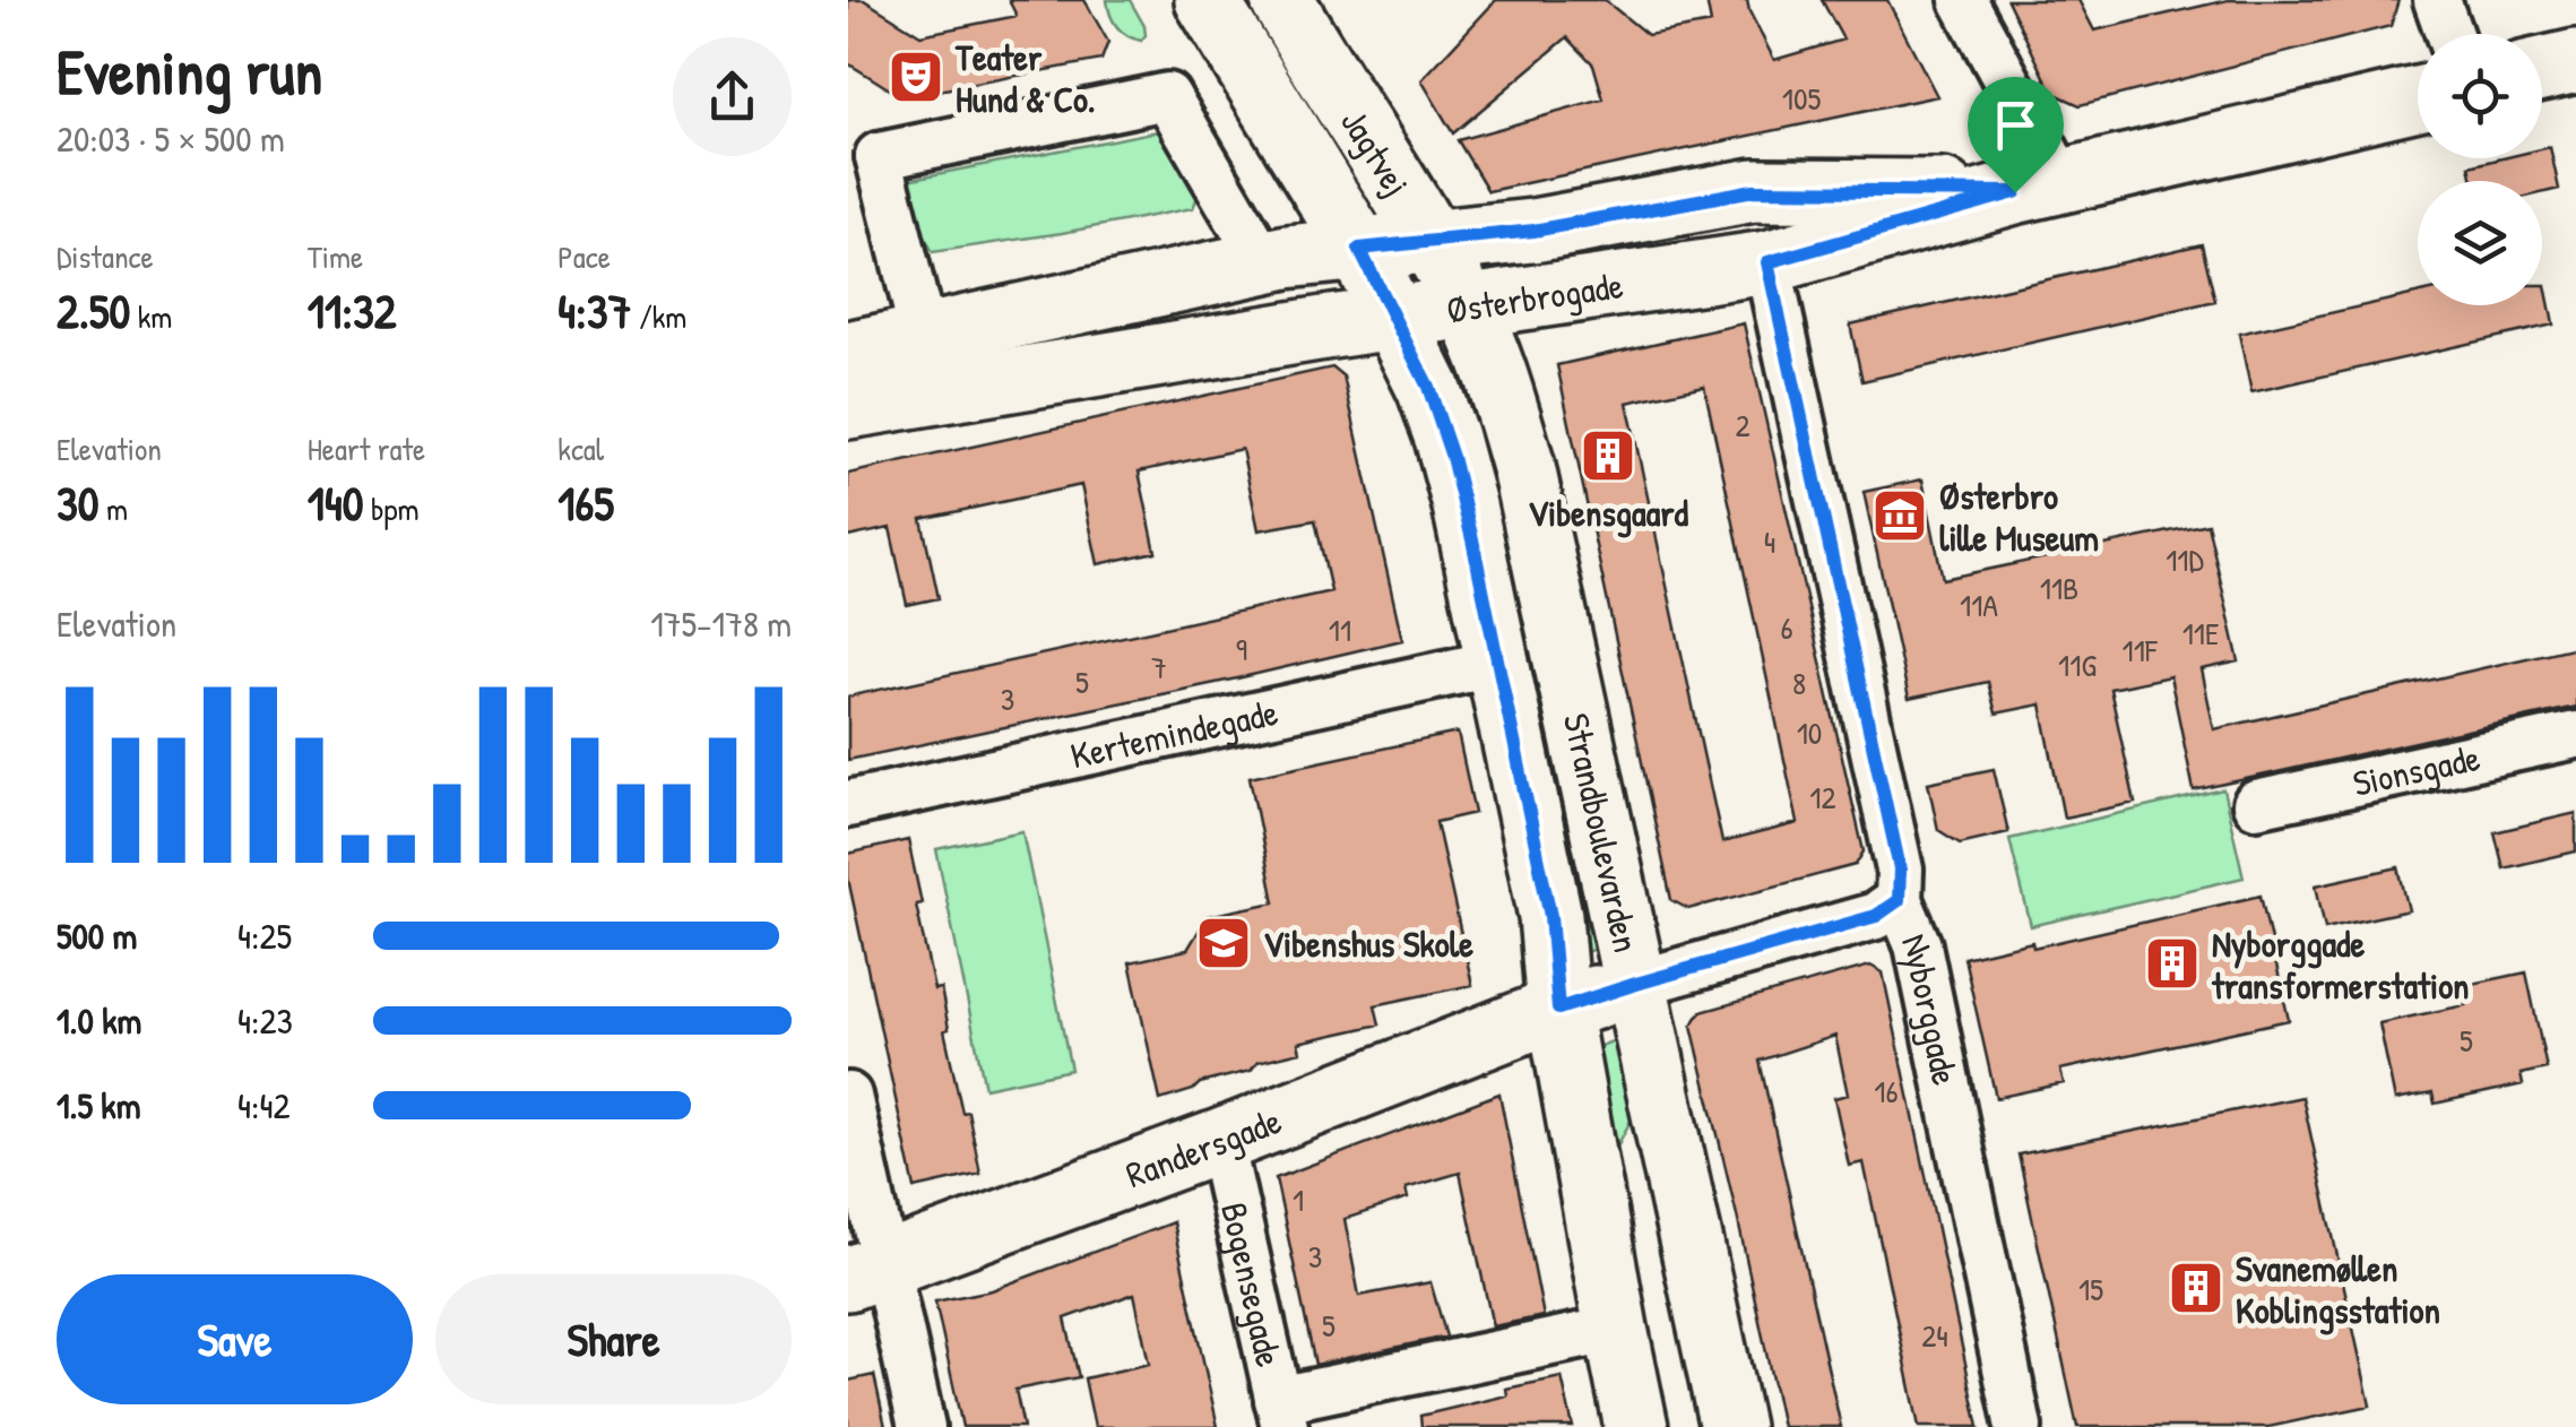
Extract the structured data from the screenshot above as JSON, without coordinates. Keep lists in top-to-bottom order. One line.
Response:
{"streets":{"street":["Jagtvej","Østerbrogade","Kertemindegade","Sionsgade","Strandboulevarden","Nyborggade","Randersgade","Bogensegade"]},"crossings":[["Jagtvej","Østerbrogade"],["Jagtvej","Strandboulevarden"],["Østerbrogade","Strandboulevarden"],["Østerbrogade","Nyborggade"],["Kertemindegade","Strandboulevarden"],["Strandboulevarden","Randersgade"],["Randersgade","Bogensegade"]],"places":{"theatre":["Teater Hund & Co."],"building":["Vibensgaard","Nyborggade transformerstation","Svanemøllen Koblingsstation"],"museum":["Østerbro lille Museum"],"school or university":["Vibenshus Skole"]},"house_numbers":["105","2","4","11D","11B","11A","6","11","11E","9","11F","11G","7","5","8","3","10","12","5","16","1","3","15","5","24"],"page":{"heading":["Evening run","20:03 · 5 × 500 m"],"stats":[["Distance","2.50 km"],["Time","11:32"],["Pace","4:37 /km"],["Elevation","30 m"],["Heart rate","140 bpm"],["kcal","165"]],"chart":["Elevation","175–178 m"],"list":[{"name":"500 m","note":"4:25"},{"name":"1.0 km","note":"4:23"},{"name":"1.5 km","note":"4:42"}],"buttons":["Save","Share"]}}
